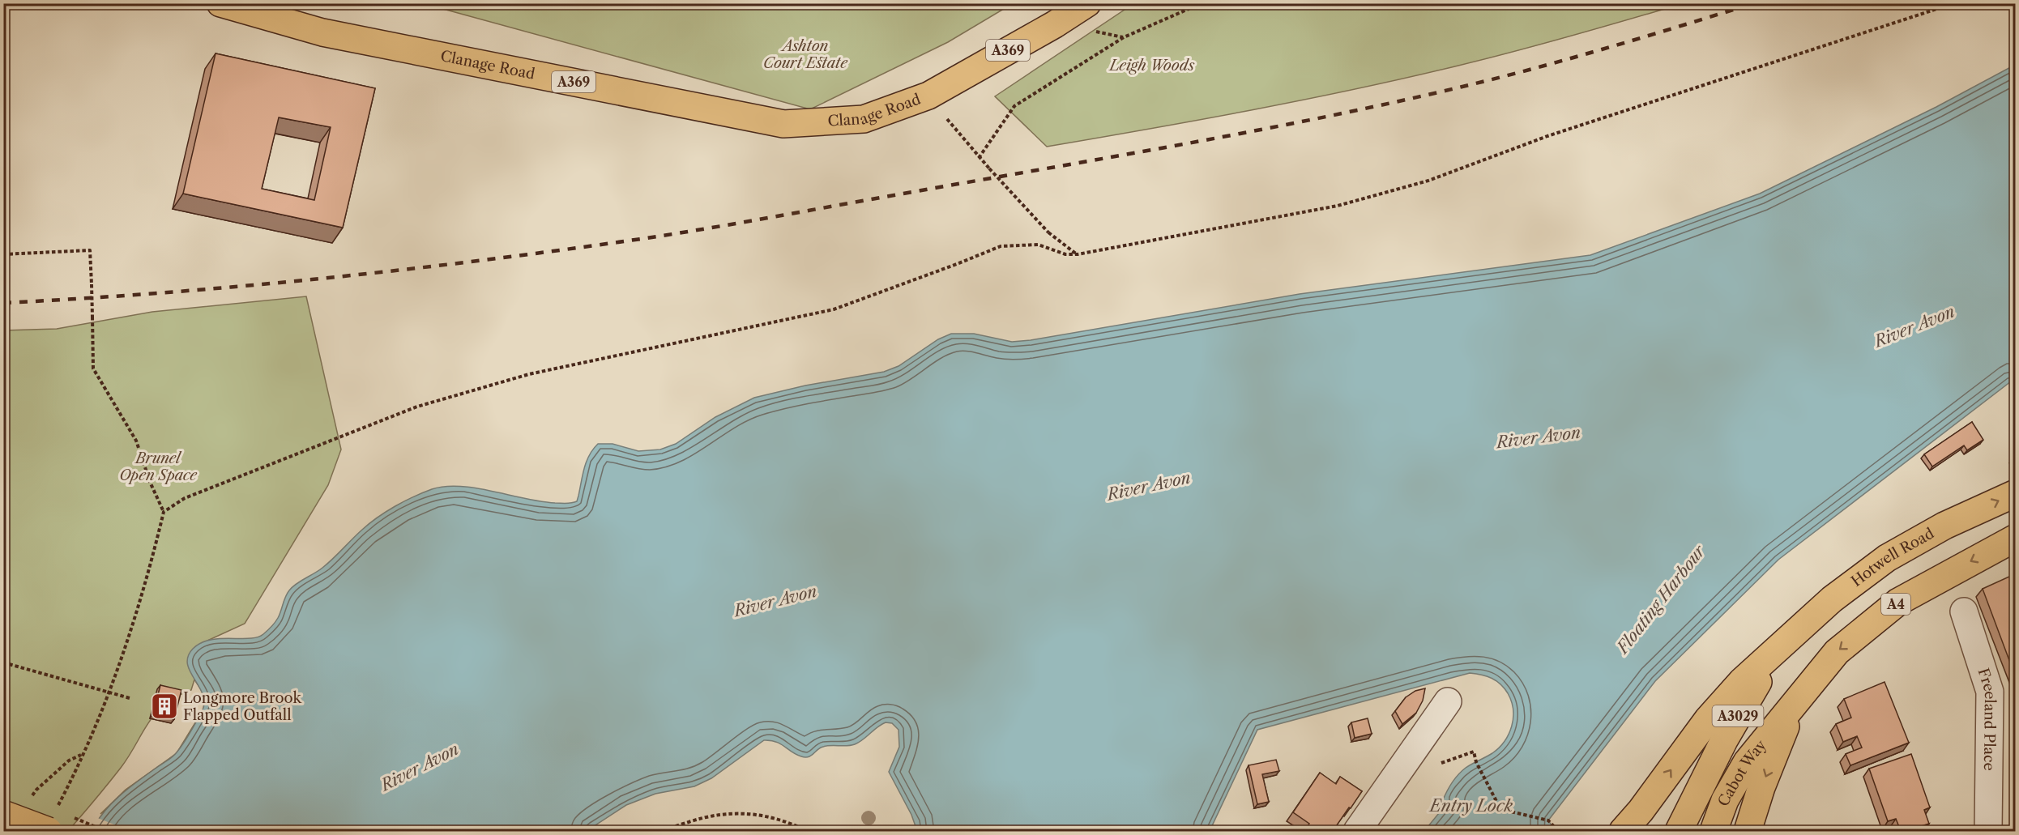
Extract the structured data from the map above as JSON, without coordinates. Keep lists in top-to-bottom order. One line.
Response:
{"streets":{"main road":["A369","Clanage Road","Hotwell Road","A4","A3029","Cabot Way"],"street":["Freeland Place"]},"crossings":[["A369","Clanage Road"],["Hotwell Road","A3029"],["A4","Cabot Way"]],"water":["River Avon","Floating Harbour","Entry Lock"],"parks":["Ashton Court Estate","Leigh Woods","Brunel Open Space"],"places":{"building":["Longmore Brook Flapped Outfall"]}}
